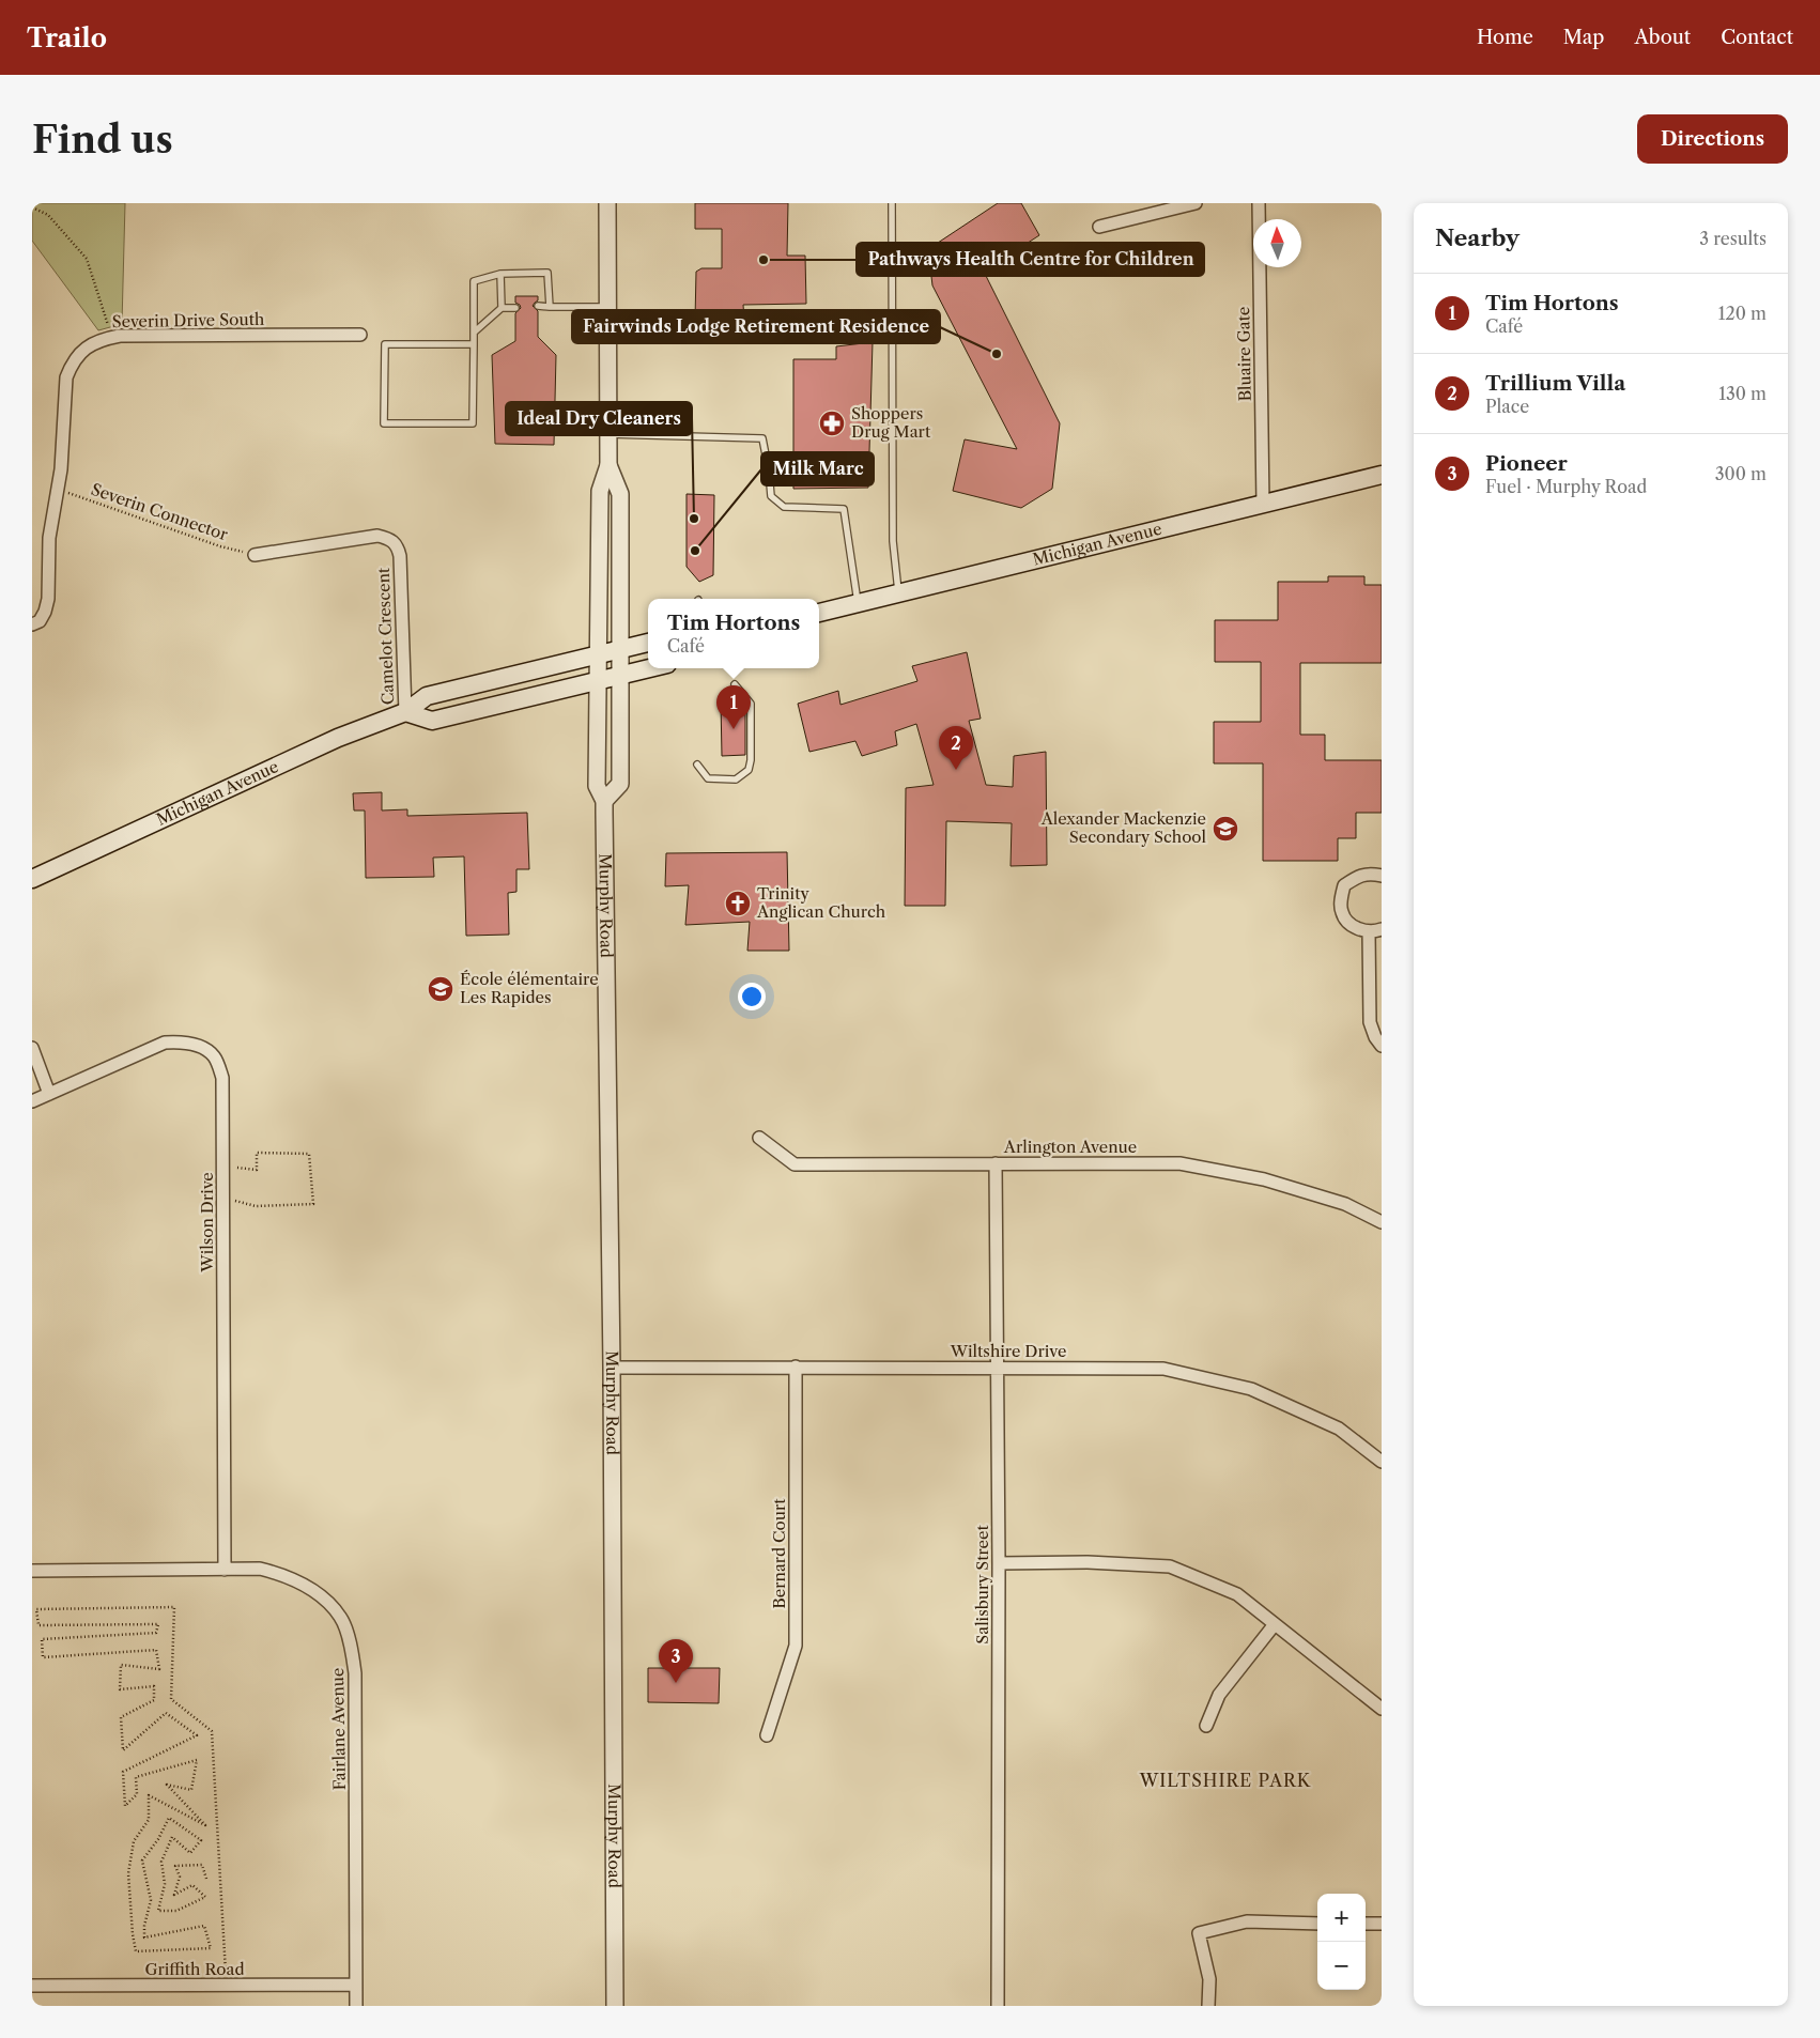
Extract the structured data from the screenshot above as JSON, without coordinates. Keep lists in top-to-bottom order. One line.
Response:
{"streets":{"main road":["Michigan Avenue"],"street":["Severin Drive South","Bluaire Gate","Camelot Crescent","Murphy Road","Arlington Avenue","Wilson Drive","Wiltshire Drive","Bernard Court","Salisbury Street","Fairlane Avenue","Griffith Road"],"path":["Severin Connector"]},"crossings":[["Severin Drive South","Severin Connector"],["Bluaire Gate","Michigan Avenue"],["Severin Connector","Camelot Crescent"],["Michigan Avenue","Camelot Crescent"],["Michigan Avenue","Murphy Road"],["Murphy Road","Wiltshire Drive"],["Arlington Avenue","Salisbury Street"],["Wilson Drive","Fairlane Avenue"],["Wiltshire Drive","Bernard Court"],["Wiltshire Drive","Salisbury Street"],["Fairlane Avenue","Griffith Road"]],"districts":["WILTSHIRE PARK"],"places":{"other":["Pathways Health Centre for Children","Fairwinds Lodge Retirement Residence","Ideal Dry Cleaners","Milk Marc"],"pharmacy":["Shoppers Drug Mart"],"school or university":["Alexander Mackenzie Secondary School","École élémentaire Les Rapides"],"church":["Trinity Anglican Church"]},"north":"top","page":{"header":"Trailo","nav":["Home","Map","About","Contact"],"buttons":"Directions","title":"Find us","heading":["Nearby","3 results"],"list":[{"mark":"1","name":"Tim Hortons","note":"Café","value":"120 m"},{"mark":"2","name":"Trillium Villa","note":"Place","value":"130 m"},{"mark":"3","name":"Pioneer","note":"Fuel · Murphy Road","value":"300 m"}],"popup":["Tim Hortons","Café"],"pins":["1","2","3"],"map_buttons":["+","−"]}}
